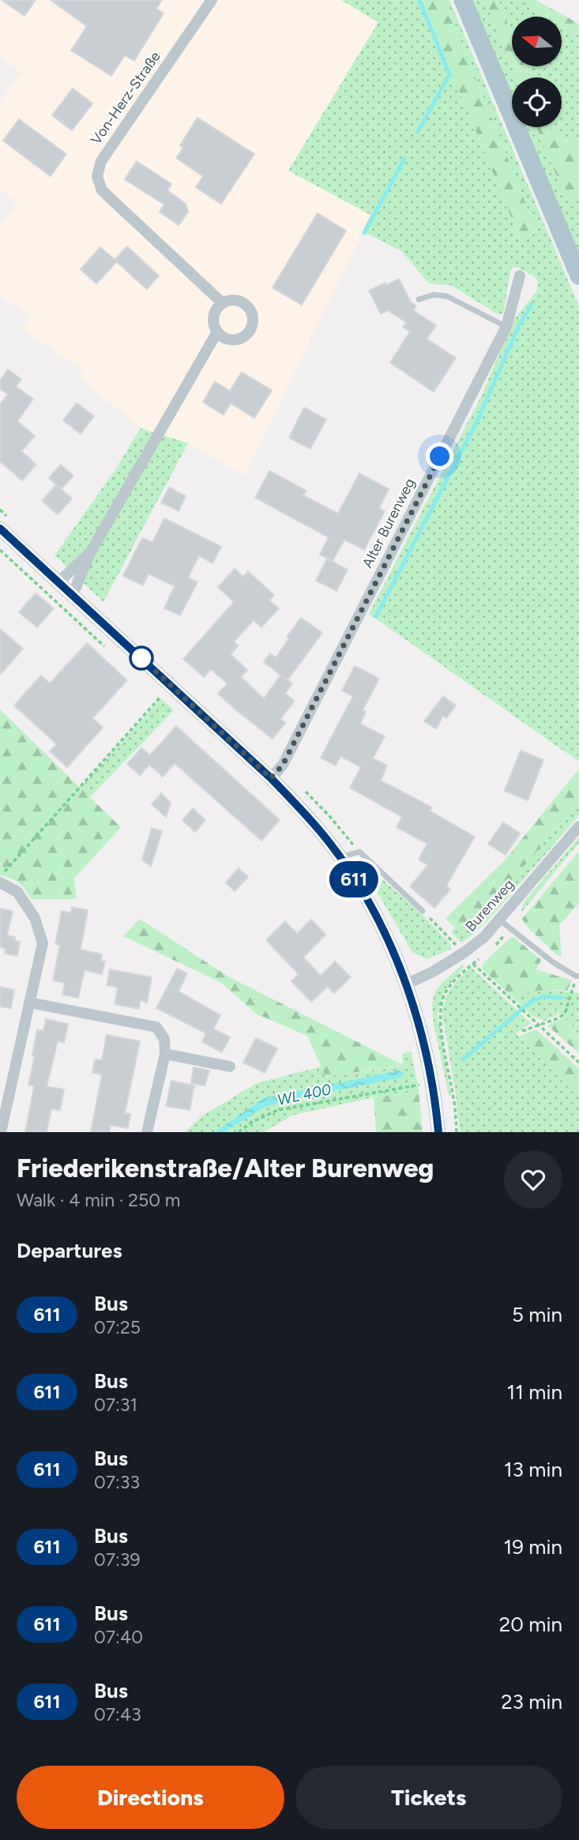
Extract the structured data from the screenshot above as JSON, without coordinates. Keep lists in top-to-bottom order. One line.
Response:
{"streets":{"street":["Von-Herz-Straße","Alter Burenweg","Burenweg"]},"water":["WL 400"],"lines":["bus line 611"],"north":"left","page":{"on_map":"611","heading":[["Friederikenstraße/Alter Burenweg","Walk · 4 min · 250 m"],"Departures"],"list":[{"mark":"611","name":"Bus","note":"07:25","value":"5 min"},{"mark":"611","name":"Bus","note":"07:31","value":"11 min"},{"mark":"611","name":"Bus","note":"07:33","value":"13 min"},{"mark":"611","name":"Bus","note":"07:39","value":"19 min"},{"mark":"611","name":"Bus","note":"07:40","value":"20 min"},{"mark":"611","name":"Bus","note":"07:43","value":"23 min"}],"buttons":["Directions","Tickets"]}}
